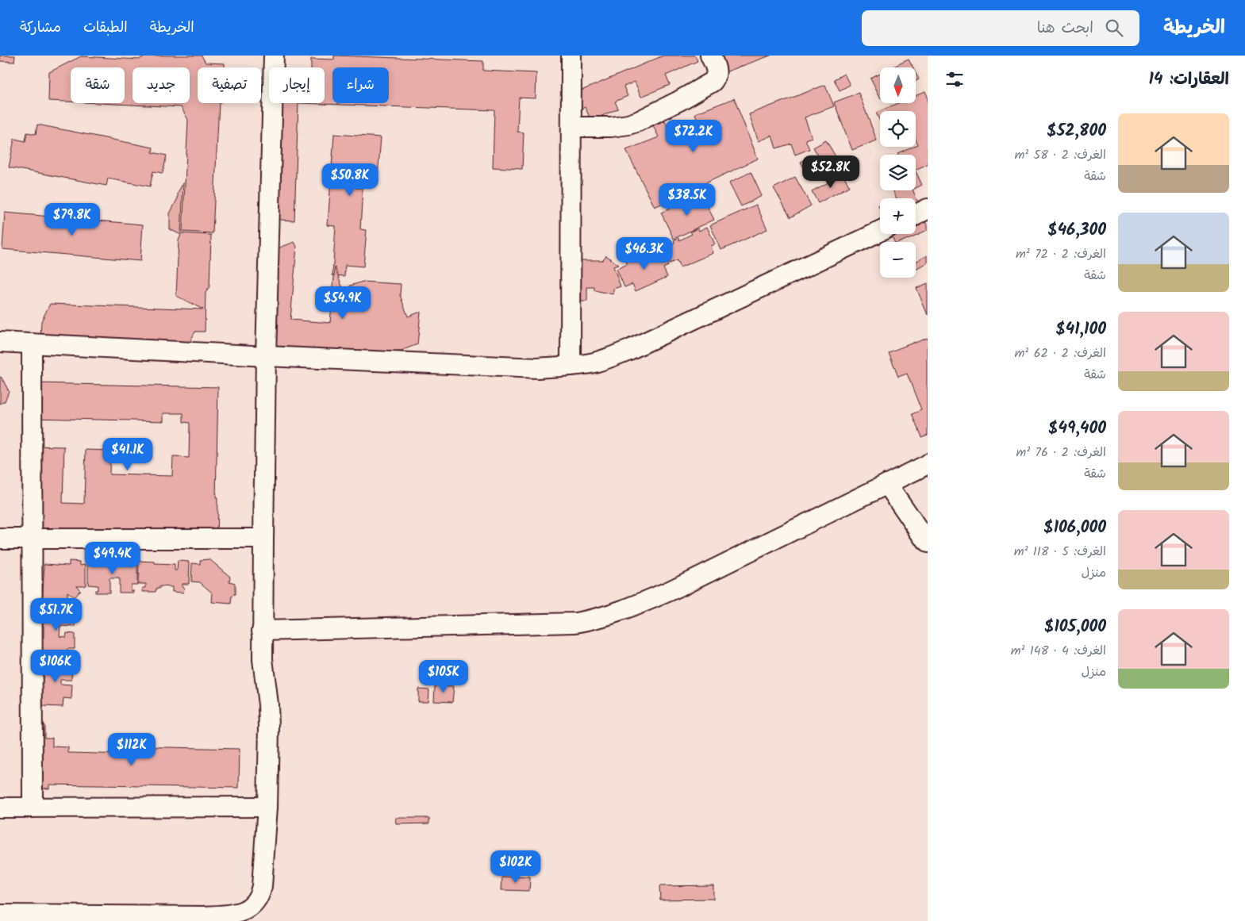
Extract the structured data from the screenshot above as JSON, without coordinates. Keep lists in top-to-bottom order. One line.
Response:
{"north":"bottom","page":{"header":"الخريطة","search":"ابحث هنا","nav":["الخريطة","الطبقات","مشاركة"],"heading":"العقارات: 14","map_buttons":["+","−"],"chip":["شراء","إيجار","تصفية","جديد","شقة"],"list":[{"name":"$52,800","note":"الغرف: 2 · 58 m² · شقة"},{"name":"$46,300","note":"الغرف: 2 · 72 m² · شقة"},{"name":"$41,100","note":"الغرف: 2 · 62 m² · شقة"},{"name":"$49,400","note":"الغرف: 2 · 76 m² · شقة"},{"name":"$106,000","note":"الغرف: 5 · 118 m² · منزل"},{"name":"$105,000","note":"الغرف: 4 · 148 m² · منزل"}],"price":["$72.2K","$52.8K","$50.8K","$38.5K","$79.8K","$46.3K","$54.9K","$41.1K","$49.4K","$51.7K","$106K","$105K","$112K","$102K"]}}
